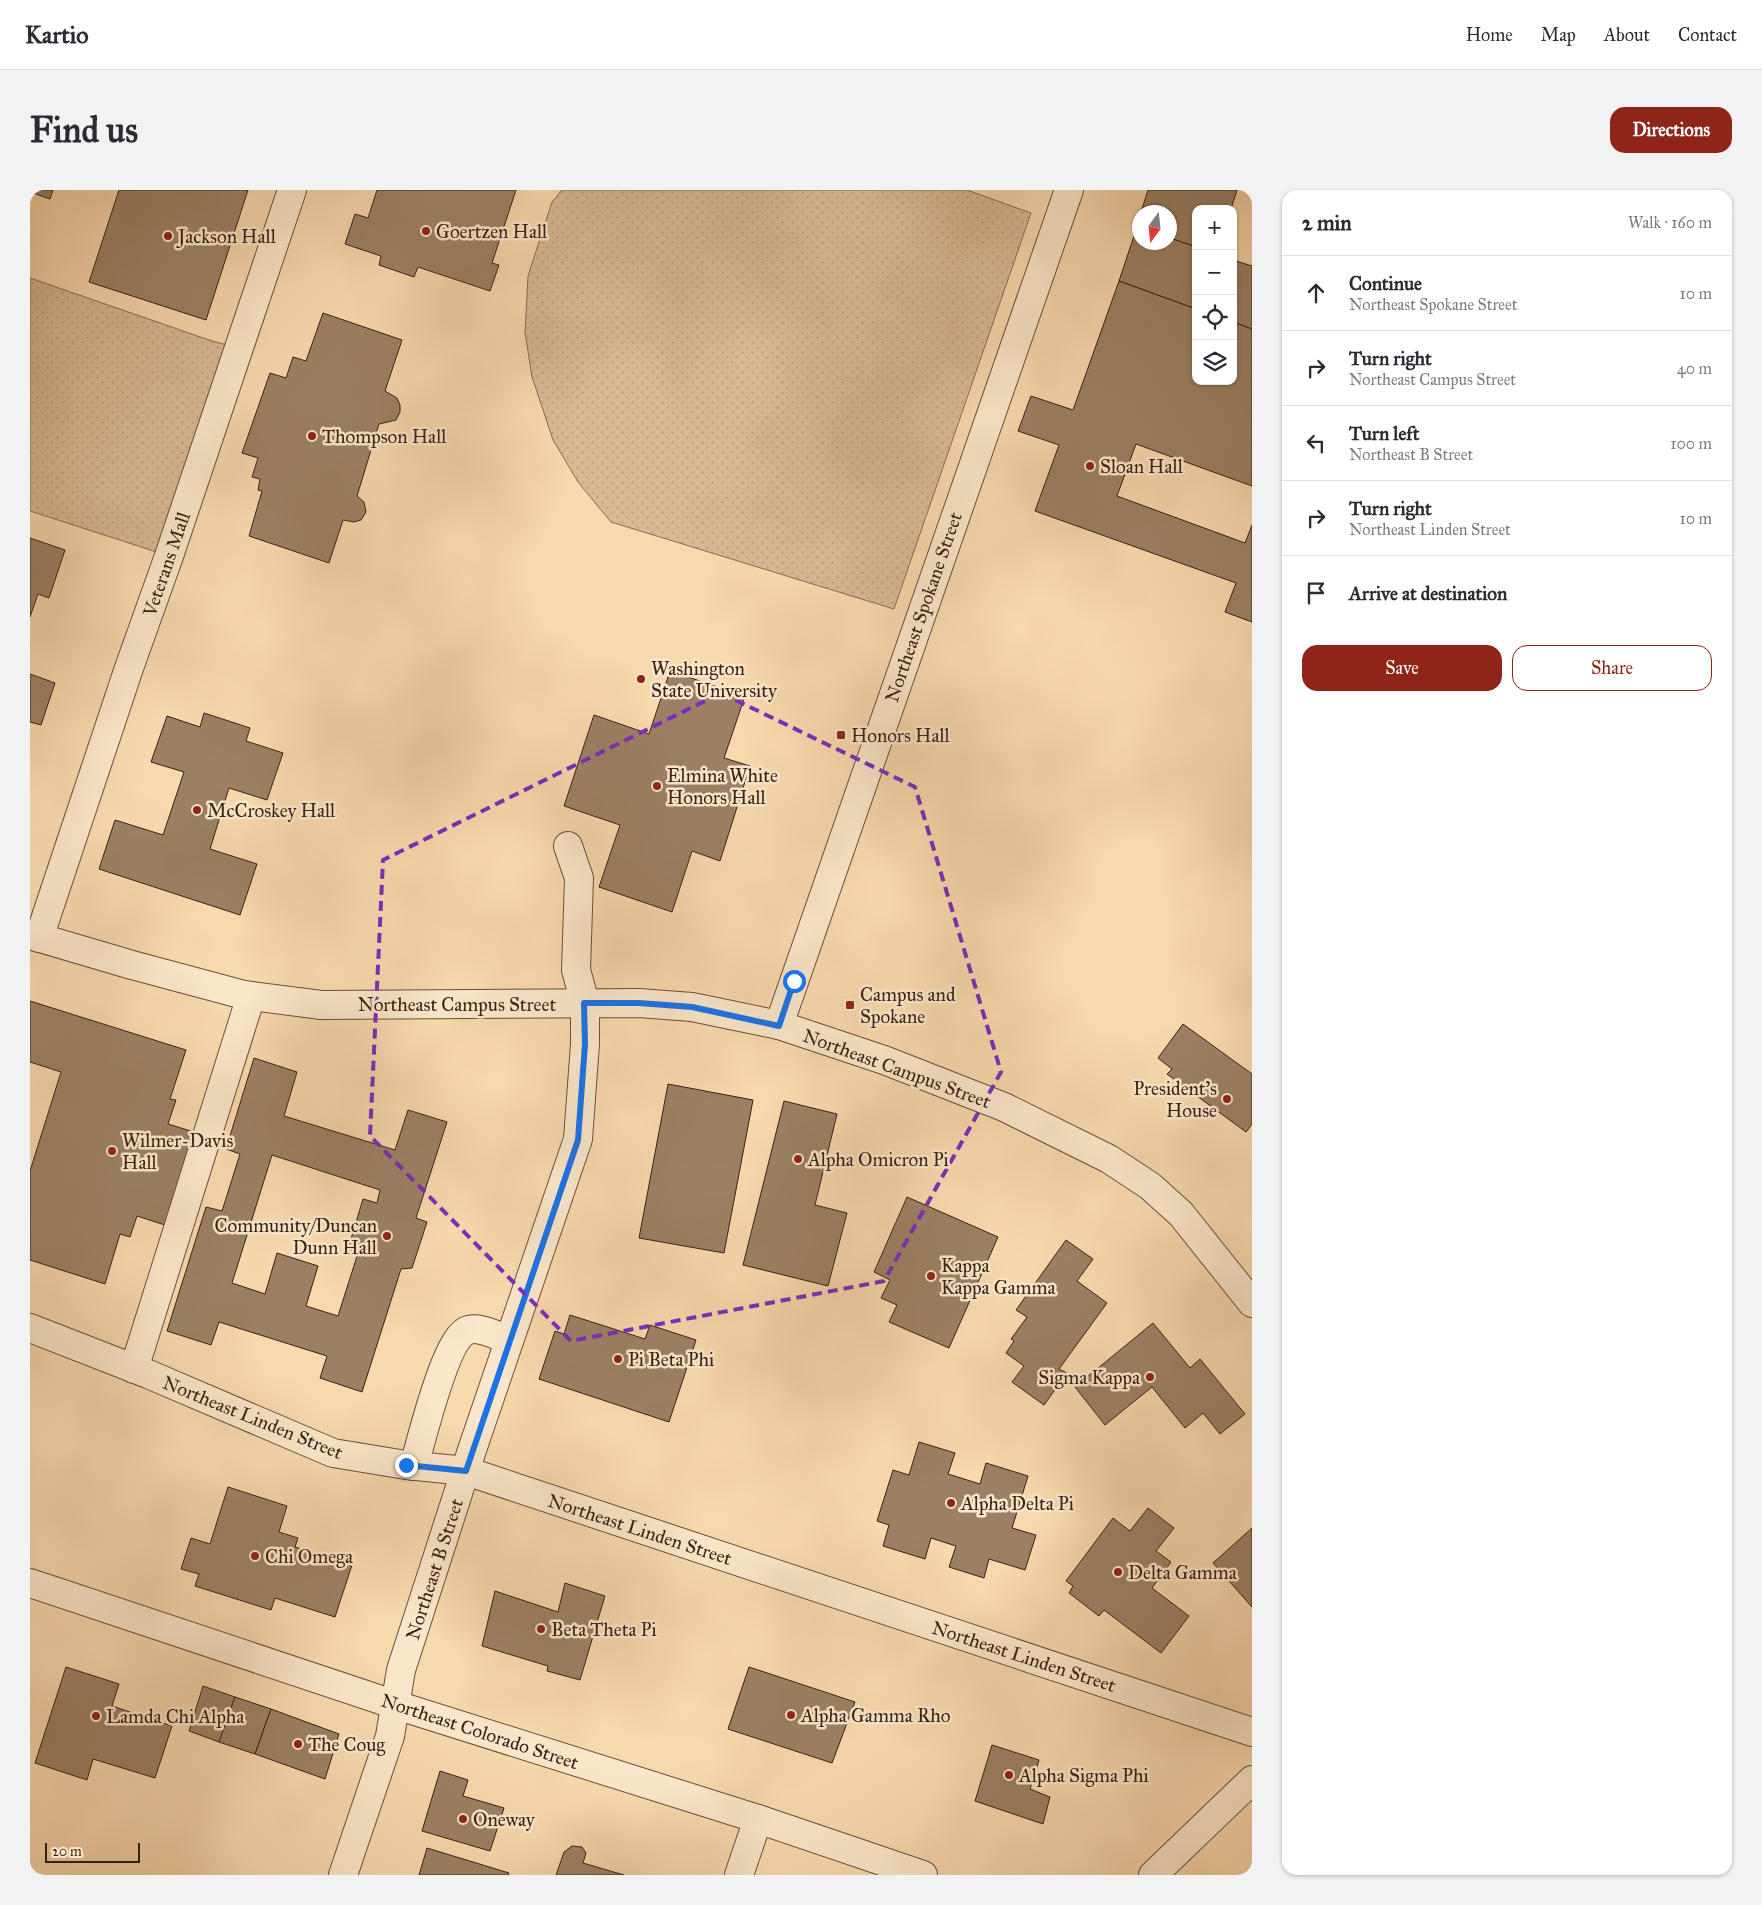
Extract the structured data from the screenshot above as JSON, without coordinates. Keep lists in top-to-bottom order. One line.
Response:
{"streets":{"street":["Veterans Mall","Northeast Spokane Street","Northeast Campus Street","Northeast Linden Street","Northeast B Street","Northeast Colorado Street"]},"crossings":[["Veterans Mall","Northeast Campus Street"],["Northeast Spokane Street","Northeast Campus Street"],["Northeast Campus Street","Northeast B Street"],["Northeast Linden Street","Northeast B Street"],["Northeast B Street","Northeast Colorado Street"]],"places":{"other":["Goertzen Hall","Jackson Hall","Thompson Hall","Sloan Hall","Washington State University","Elmina White Honors Hall","McCroskey Hall","President's House","Wilmer-Davis Hall","Alpha Omicron Pi","Community/Duncan Dunn Hall","Kappa Kappa Gamma","Pi Beta Phi","Sigma Kappa","Alpha Delta Pi","Chi Omega","Delta Gamma","Beta Theta Pi","Alpha Gamma Rho","Lamda Chi Alpha","The Coug","Alpha Sigma Phi","Oneway"],"transit":["Honors Hall","Campus and Spokane"]},"scale_bar":"20 m","north":"bottom","page":{"header":"Kartio","nav":["Home","Map","About","Contact"],"buttons":["Directions",["Save","Share"]],"title":"Find us","heading":["2 min","Walk · 160 m"],"map_buttons":["+","−"],"list":[["Continue","Northeast Spokane Street","10 m"],["Turn right","Northeast Campus Street","40 m"],["Turn left","Northeast B Street","100 m"],["Turn right","Northeast Linden Street","10 m"],"Arrive at destination"],"scale":"20 m"}}
